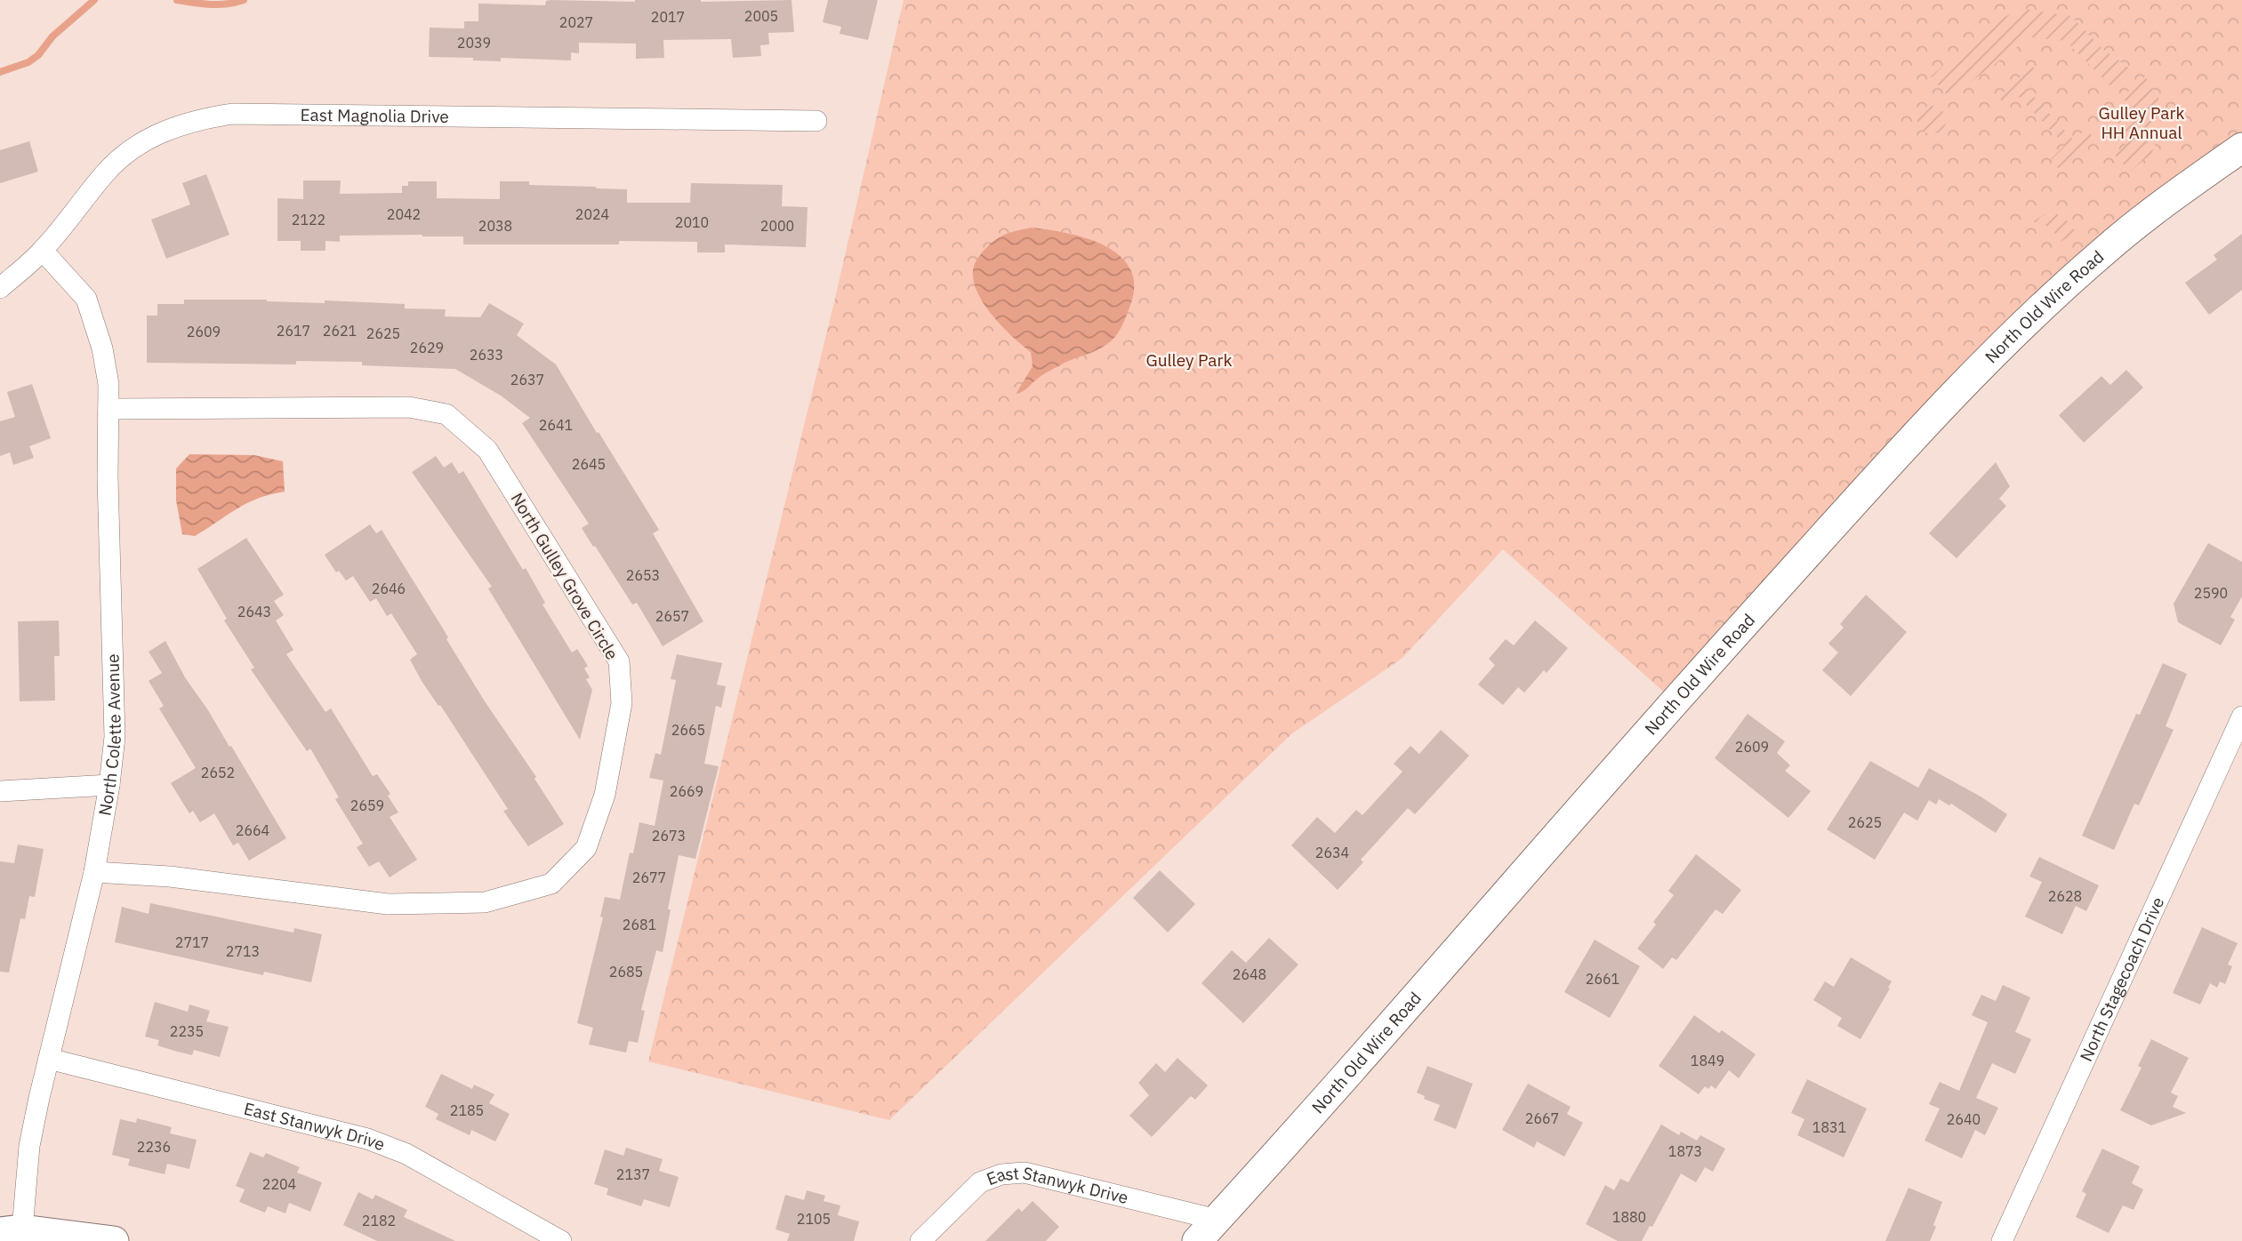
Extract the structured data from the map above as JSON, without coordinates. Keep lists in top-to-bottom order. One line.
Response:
{"streets":{"street":["East Magnolia Drive","North Old Wire Road","North Gulley Grove Circle","North Colette Avenue","North Stagecoach Drive","East Stanwyk Drive"]},"crossings":[["East Magnolia Drive","North Colette Avenue"],["North Old Wire Road","East Stanwyk Drive"],["North Gulley Grove Circle","North Colette Avenue"],["North Colette Avenue","East Stanwyk Drive"]],"parks":["Gulley Park HH Annual","Gulley Park"],"house_numbers":["2005","2017","2027","2039","2042","2024","2122","2010","2038","2000","2617","2621","2609","2625","2629","2633","2637","2641","2645","2653","2646","2590","2643","2657","2665","2609","2652","2669","2659","2625","2664","2673","2634","2677","2628","2681","2717","2713","2685","2648","2661","2235","1849","2185","2667","2640","1831","2236","1873","2137","2204","1880","2105","2182"]}
